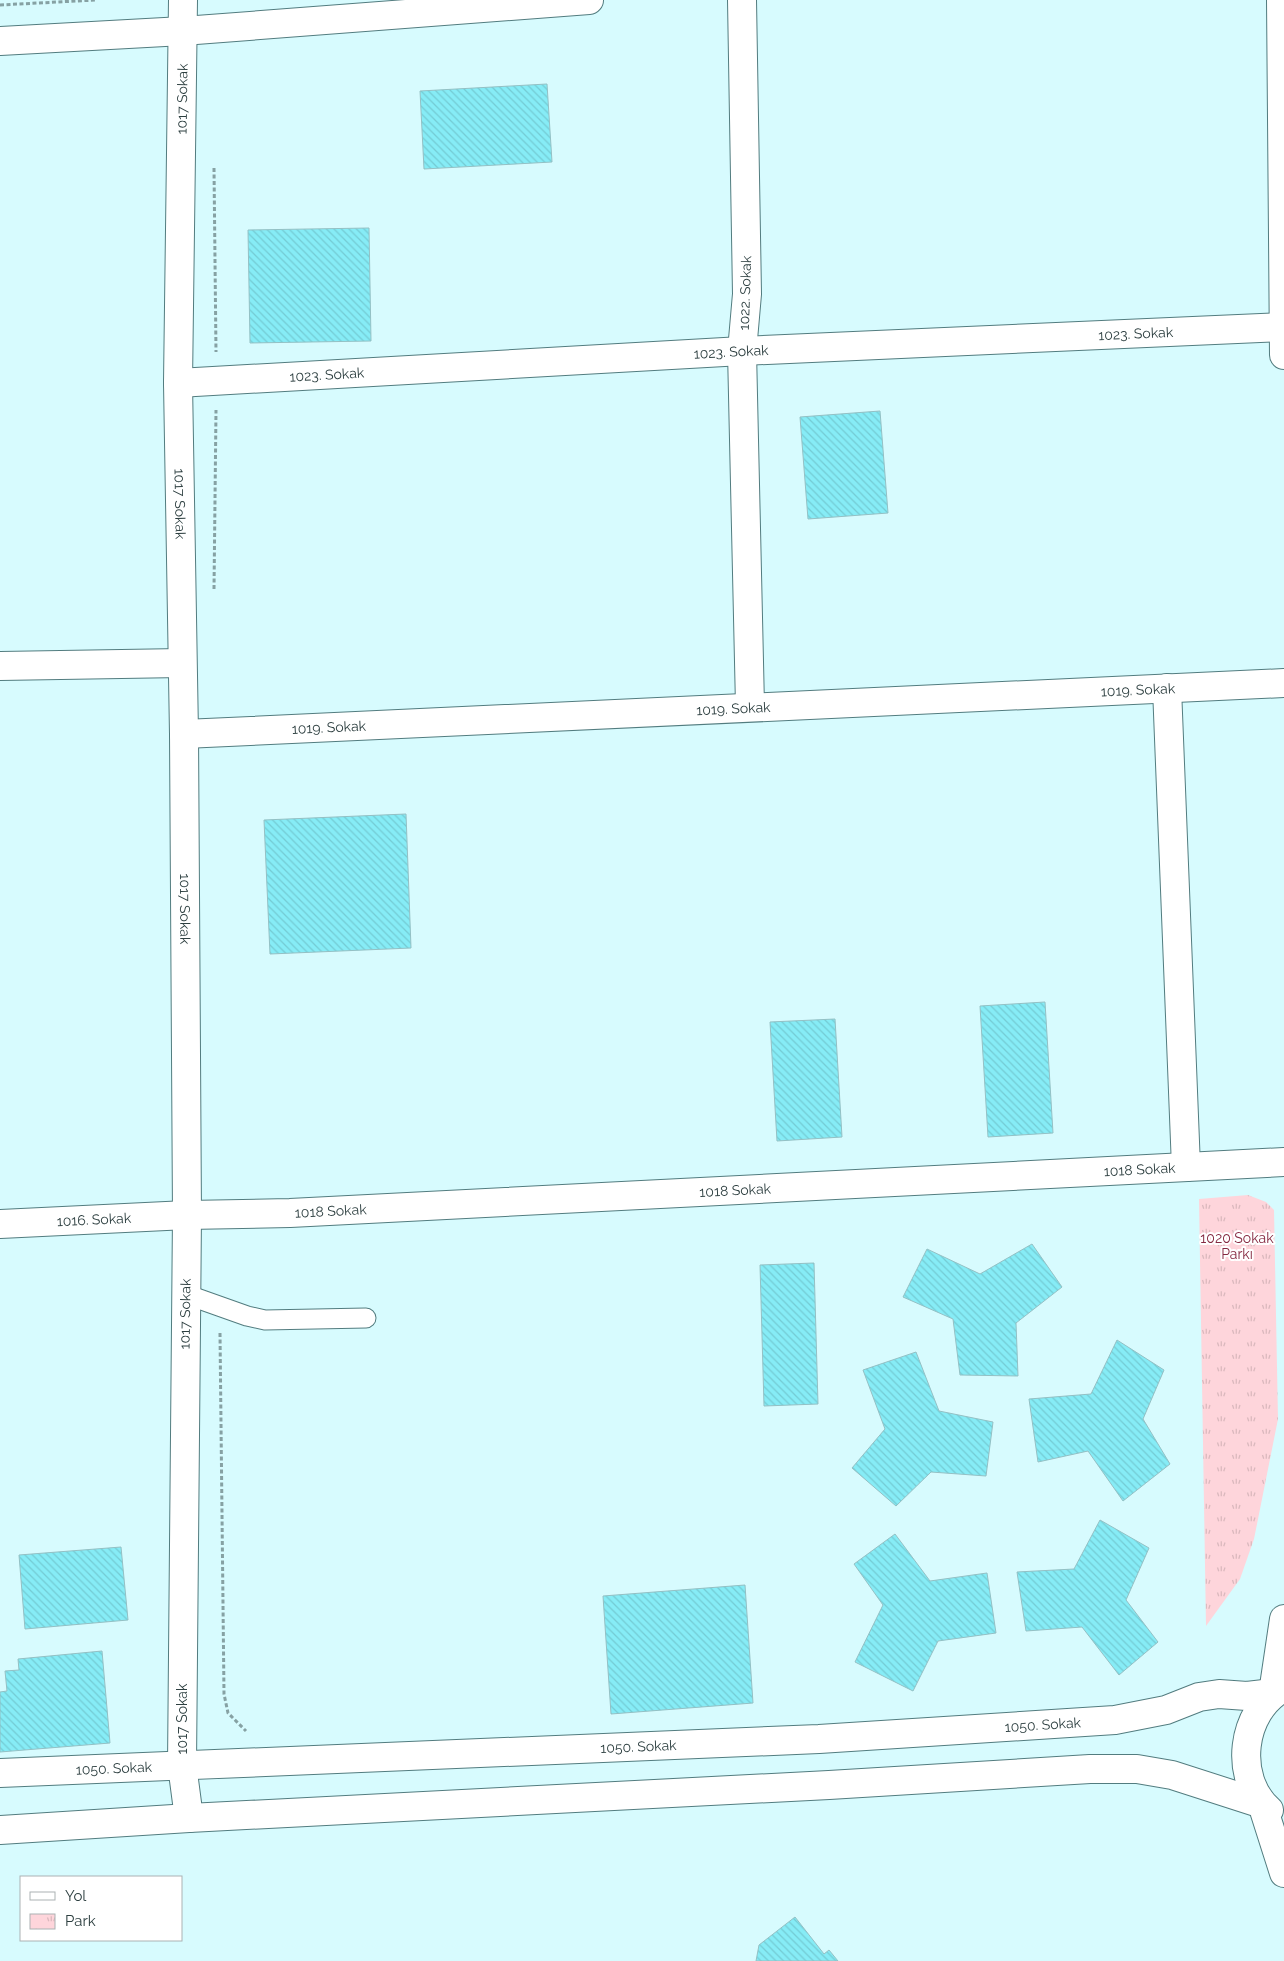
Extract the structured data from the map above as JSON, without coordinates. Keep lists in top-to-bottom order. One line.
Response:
{"streets":{"street":["1017 Sokak","1022. Sokak","1023. Sokak","1019. Sokak","1018 Sokak","1016. Sokak","1050. Sokak"]},"crossings":[["1017 Sokak","1023. Sokak"],["1017 Sokak","1019. Sokak"],["1017 Sokak","1018 Sokak"],["1017 Sokak","1016. Sokak"],["1017 Sokak","1050. Sokak"],["1022. Sokak","1023. Sokak"],["1022. Sokak","1019. Sokak"],["1018 Sokak","1016. Sokak"]],"parks":["1020 Sokak Parkı"],"legend":["Yol","Park"]}
